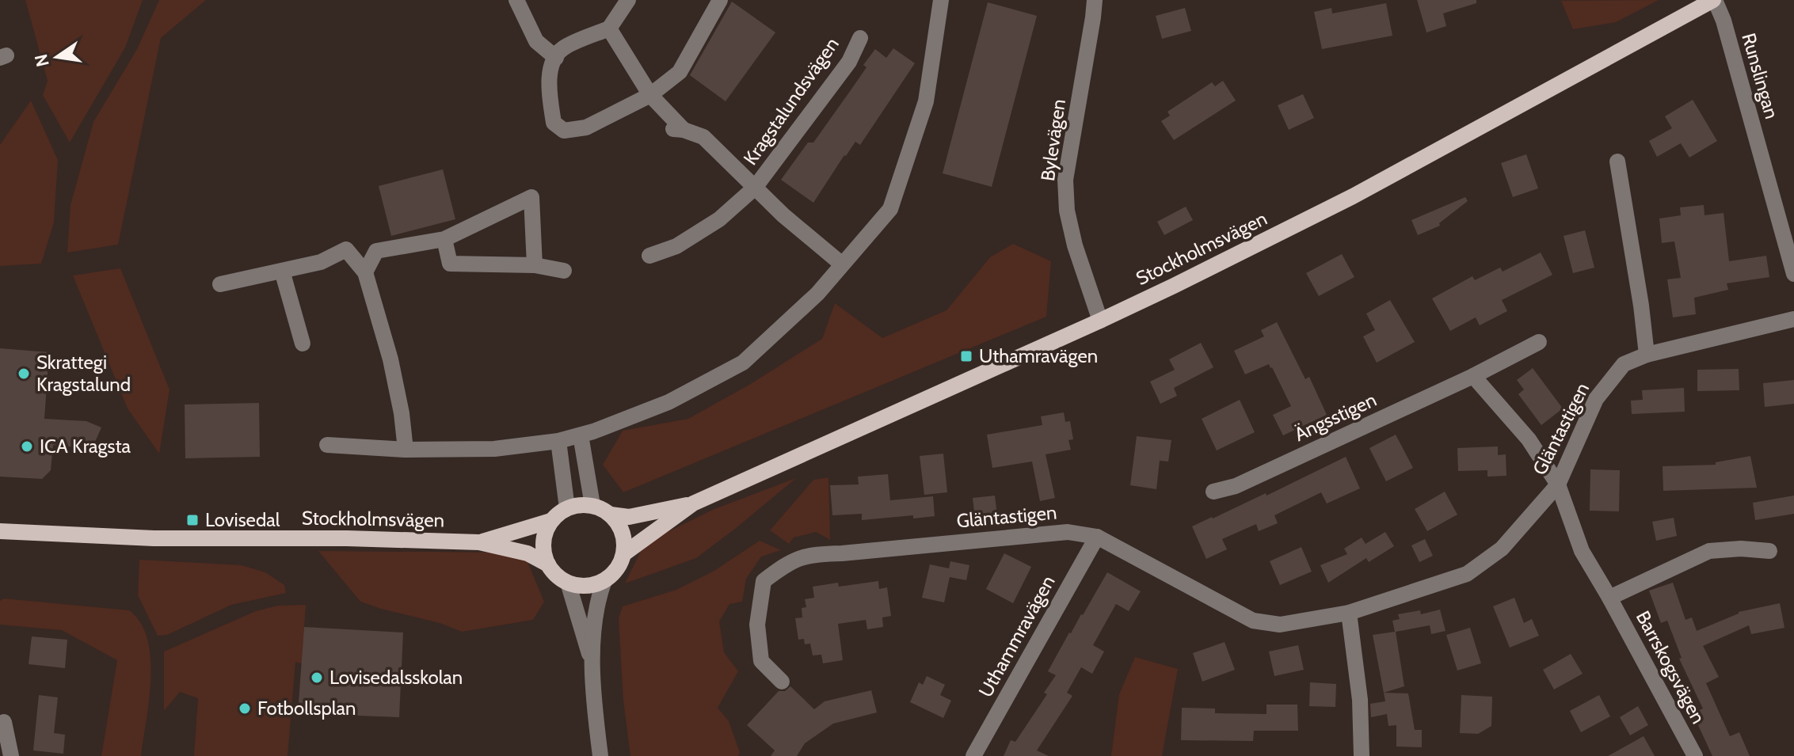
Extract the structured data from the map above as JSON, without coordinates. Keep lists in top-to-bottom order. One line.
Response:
{"streets":{"main road":["Stockholmsvägen"],"street":["Runslingan","Kragstalundsvägen","Bylevägen","Ängsstigen","Gläntastigen","Uthammravägen","Barrskogsvägen"]},"crossings":[["Runslingan","Stockholmsvägen"],["Bylevägen","Stockholmsvägen"],["Gläntastigen","Uthammravägen"],["Gläntastigen","Barrskogsvägen"]],"places":{"transit":["Uthamravägen","Lovisedal"],"other":["Skrattegi Kragstalund","ICA Kragsta","Lovisedalsskolan","Fotbollsplan"]},"north":"left"}
